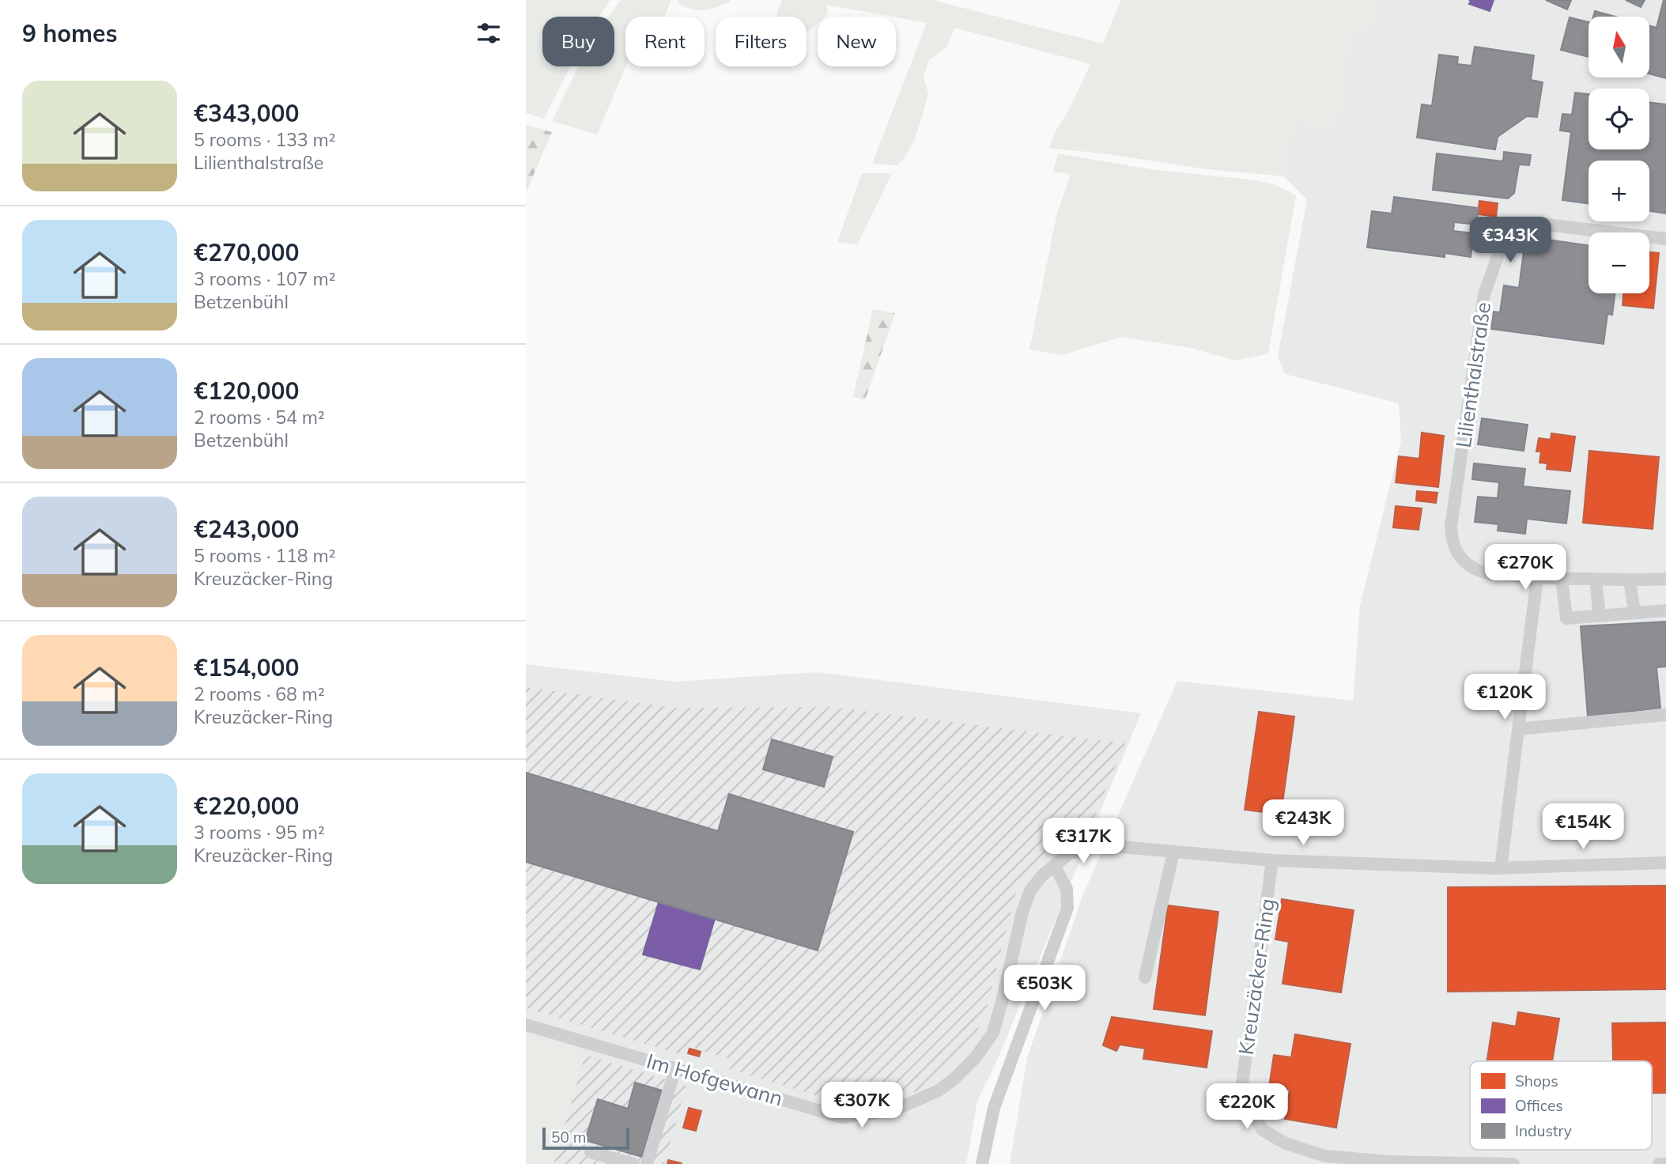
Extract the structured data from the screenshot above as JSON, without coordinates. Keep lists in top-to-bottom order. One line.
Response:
{"streets":{"street":["Lilienthalstraße","Kreuzäcker-Ring","Im Hofgewann"]},"legend":["Shops","Offices","Industry"],"scale_bar":"50 m","north":"top","page":{"heading":"9 homes","map_buttons":["+","−"],"chip":["Buy","Rent","Filters","New"],"list":[{"name":"€343,000","note":"5 rooms · 133 m² · Lilienthalstraße"},{"name":"€270,000","note":"3 rooms · 107 m² · Betzenbühl"},{"name":"€120,000","note":"2 rooms · 54 m² · Betzenbühl"},{"name":"€243,000","note":"5 rooms · 118 m² · Kreuzäcker-Ring"},{"name":"€154,000","note":"2 rooms · 68 m² · Kreuzäcker-Ring"},{"name":"€220,000","note":"3 rooms · 95 m² · Kreuzäcker-Ring"}],"price":["€343K","€270K","€120K","€243K","€154K","€317K","€503K","€307K","€220K"],"scale":"50 m"}}
